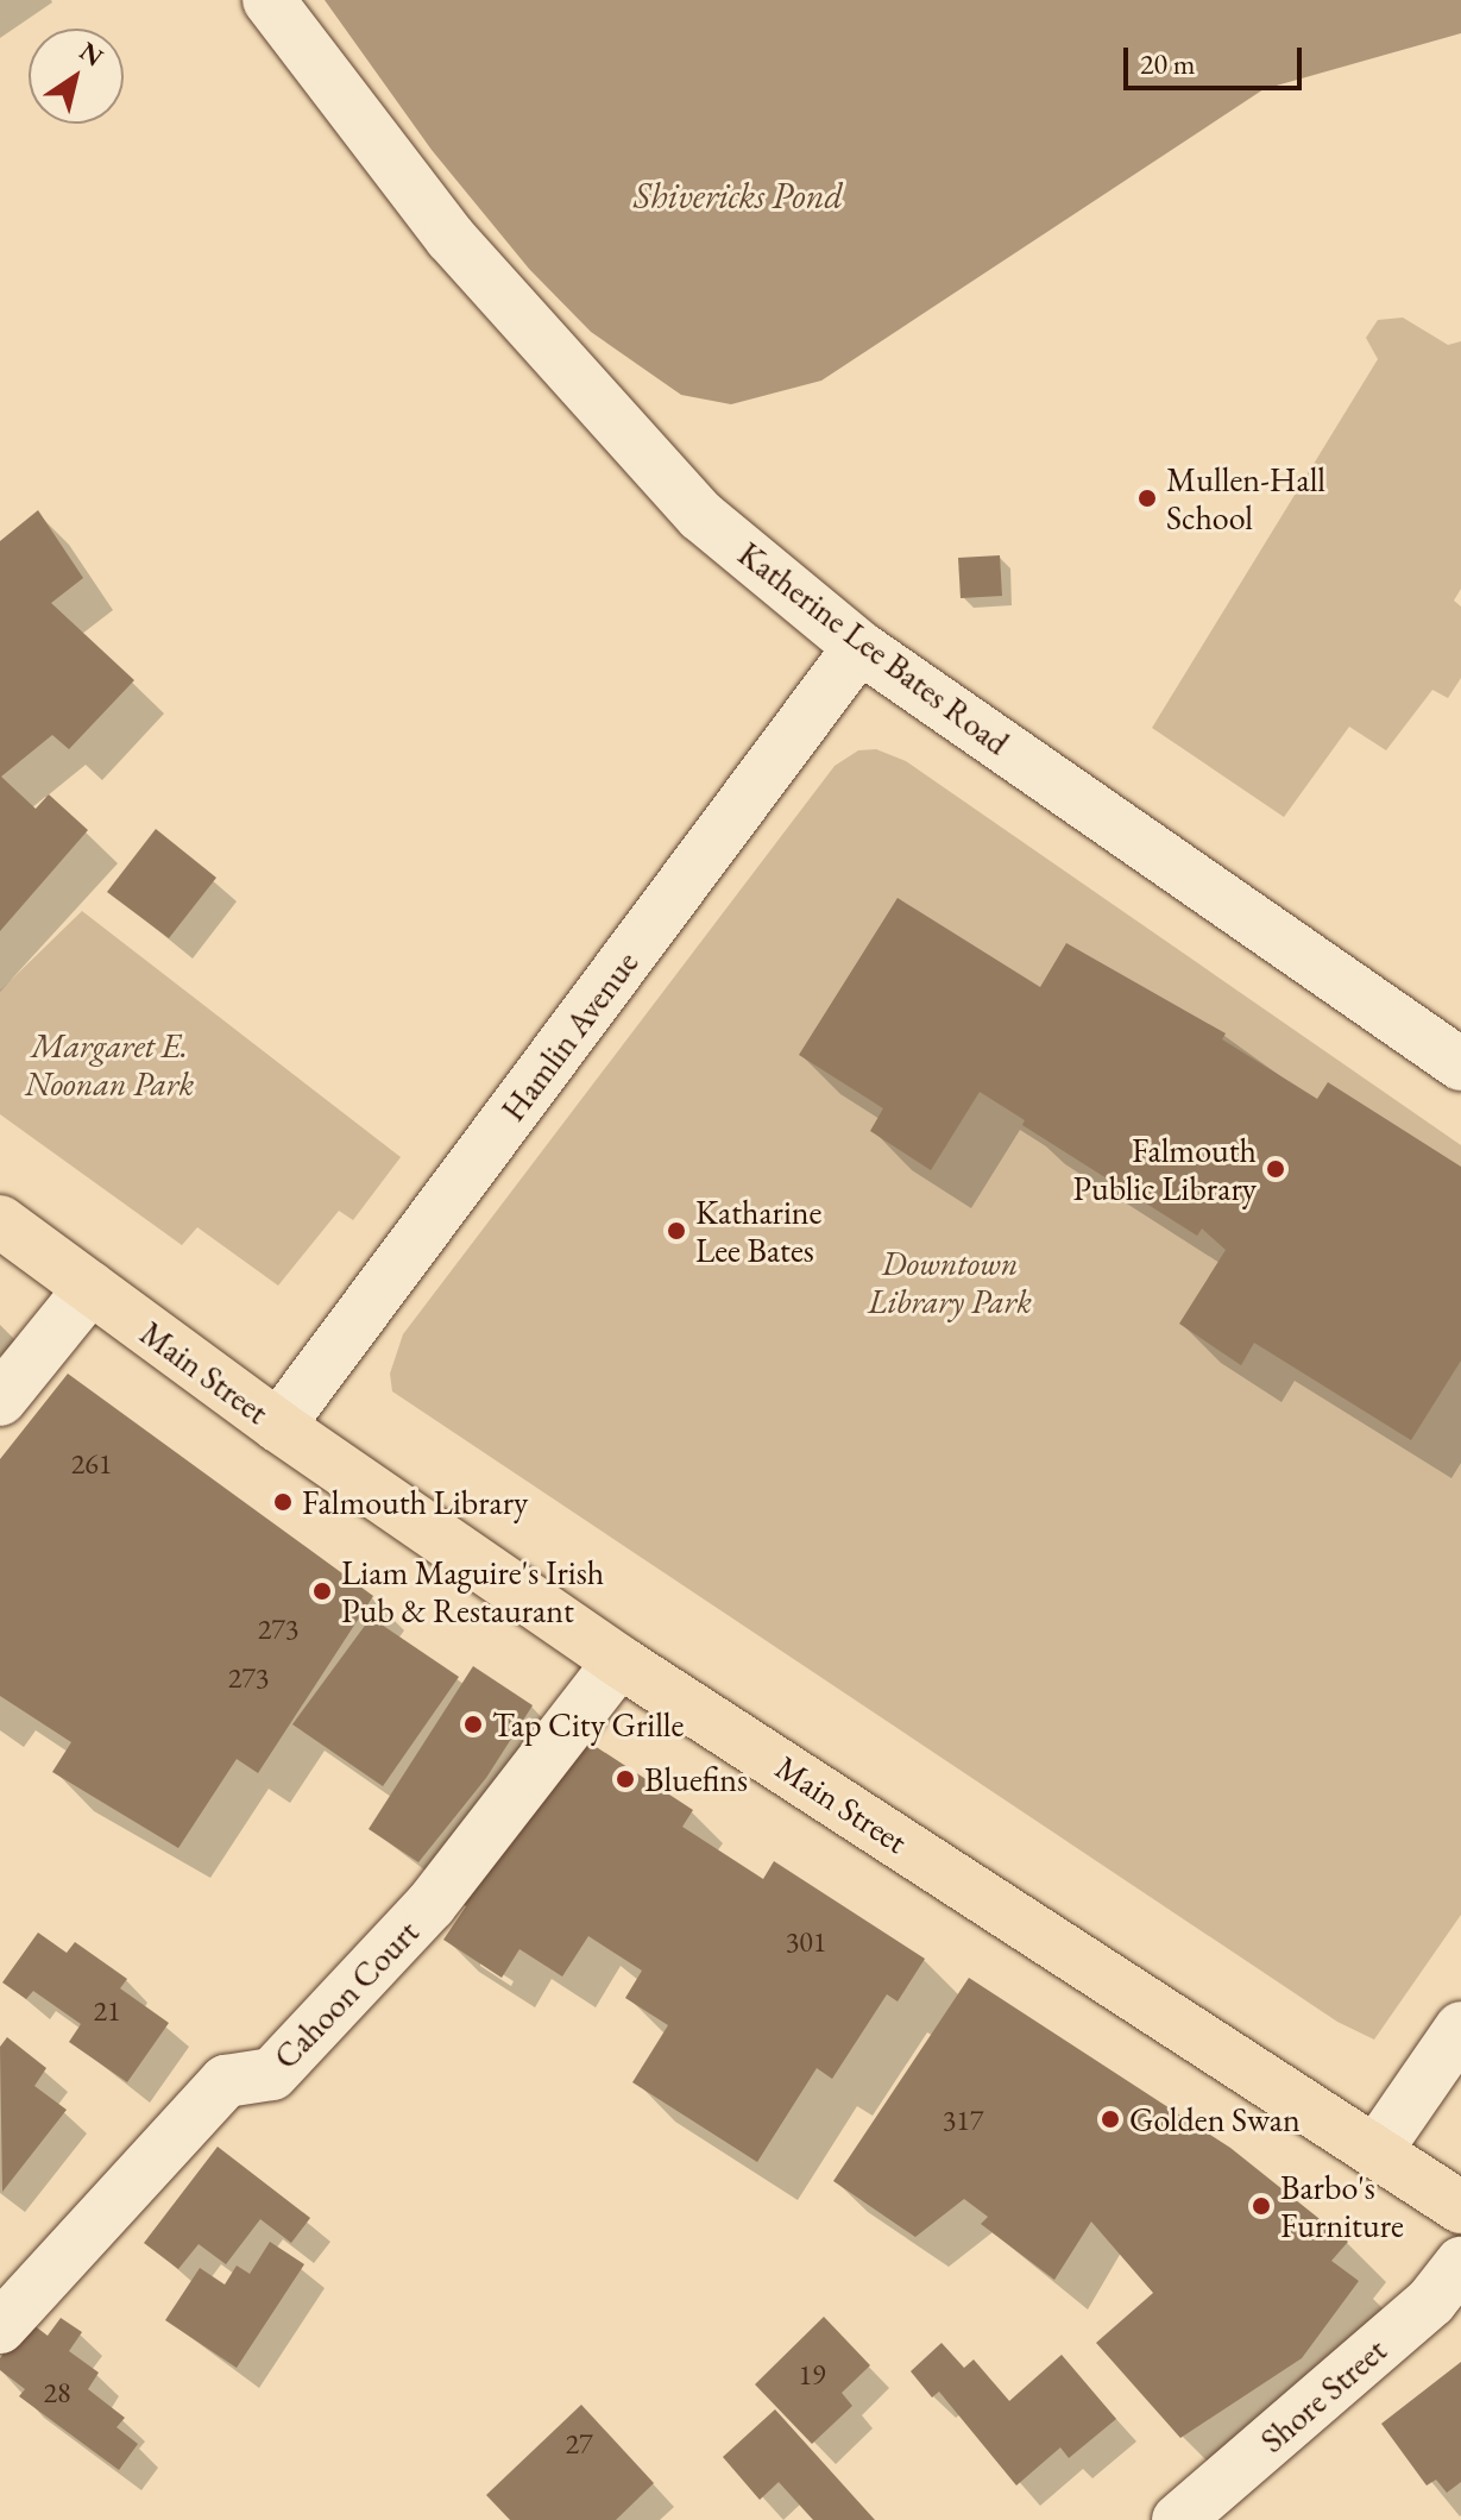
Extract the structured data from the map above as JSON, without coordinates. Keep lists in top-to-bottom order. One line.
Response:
{"streets":{"main road":["Main Street"],"street":["Katherine Lee Bates Road","Hamlin Avenue","Cahoon Court","Shore Street"]},"crossings":[["Katherine Lee Bates Road","Hamlin Avenue"],["Hamlin Avenue","Main Street"],["Main Street","Cahoon Court"]],"water":["Shivericks Pond"],"parks":["Margaret E. Noonan Park","Downtown Library Park"],"places":["Mullen-Hall School","Falmouth Public Library","Katharine Lee Bates","Falmouth Library","Liam Maguire's Irish Pub & Restaurant","Tap City Grille","Bluefins","Golden Swan","Barbo's Furniture"],"house_numbers":["261","273","273","301","21","317","19","28","27"],"scale_bar":"20 m","north":"top right"}
